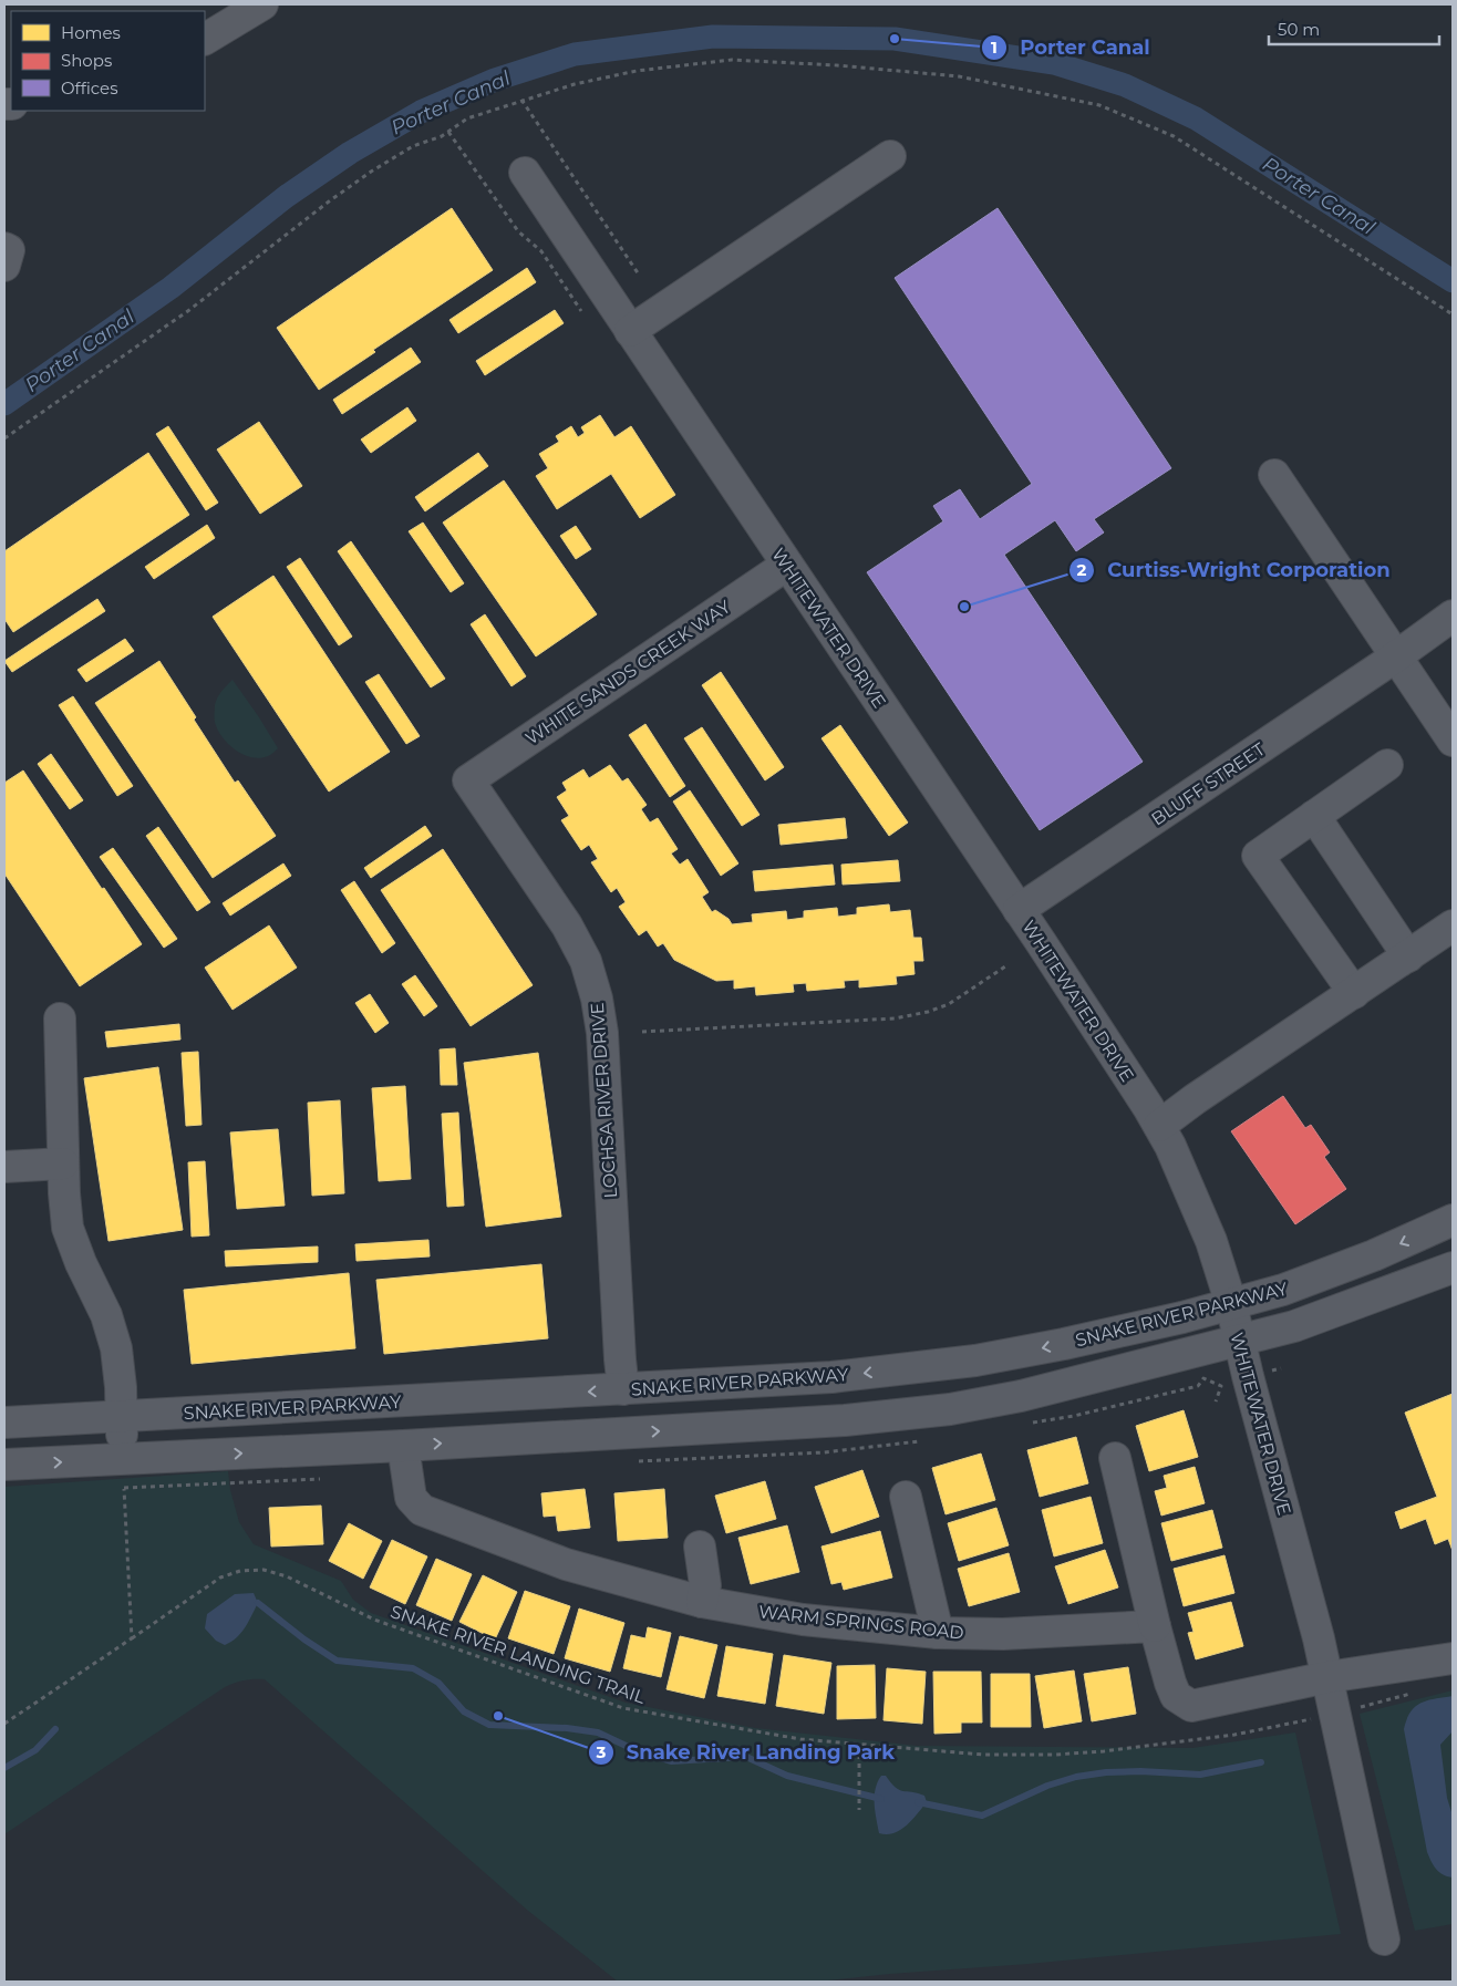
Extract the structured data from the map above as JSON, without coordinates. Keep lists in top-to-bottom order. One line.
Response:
{"streets":{"street":["WHITEWATER DRIVE","WHITE SANDS CREEK WAY","BLUFF STREET","LOCHSA RIVER DRIVE","SNAKE RIVER PARKWAY","WARM SPRINGS ROAD"],"path":["SNAKE RIVER LANDING TRAIL"]},"crossings":[["WHITEWATER DRIVE","WHITE SANDS CREEK WAY"],["WHITEWATER DRIVE","BLUFF STREET"],["WHITEWATER DRIVE","SNAKE RIVER PARKWAY"],["WHITE SANDS CREEK WAY","LOCHSA RIVER DRIVE"],["LOCHSA RIVER DRIVE","SNAKE RIVER PARKWAY"]],"water":["Porter Canal"],"places":["Porter Canal","Curtiss-Wright Corporation","Snake River Landing Park"],"legend":["Homes","Shops","Offices"],"scale_bar":"50 m"}
